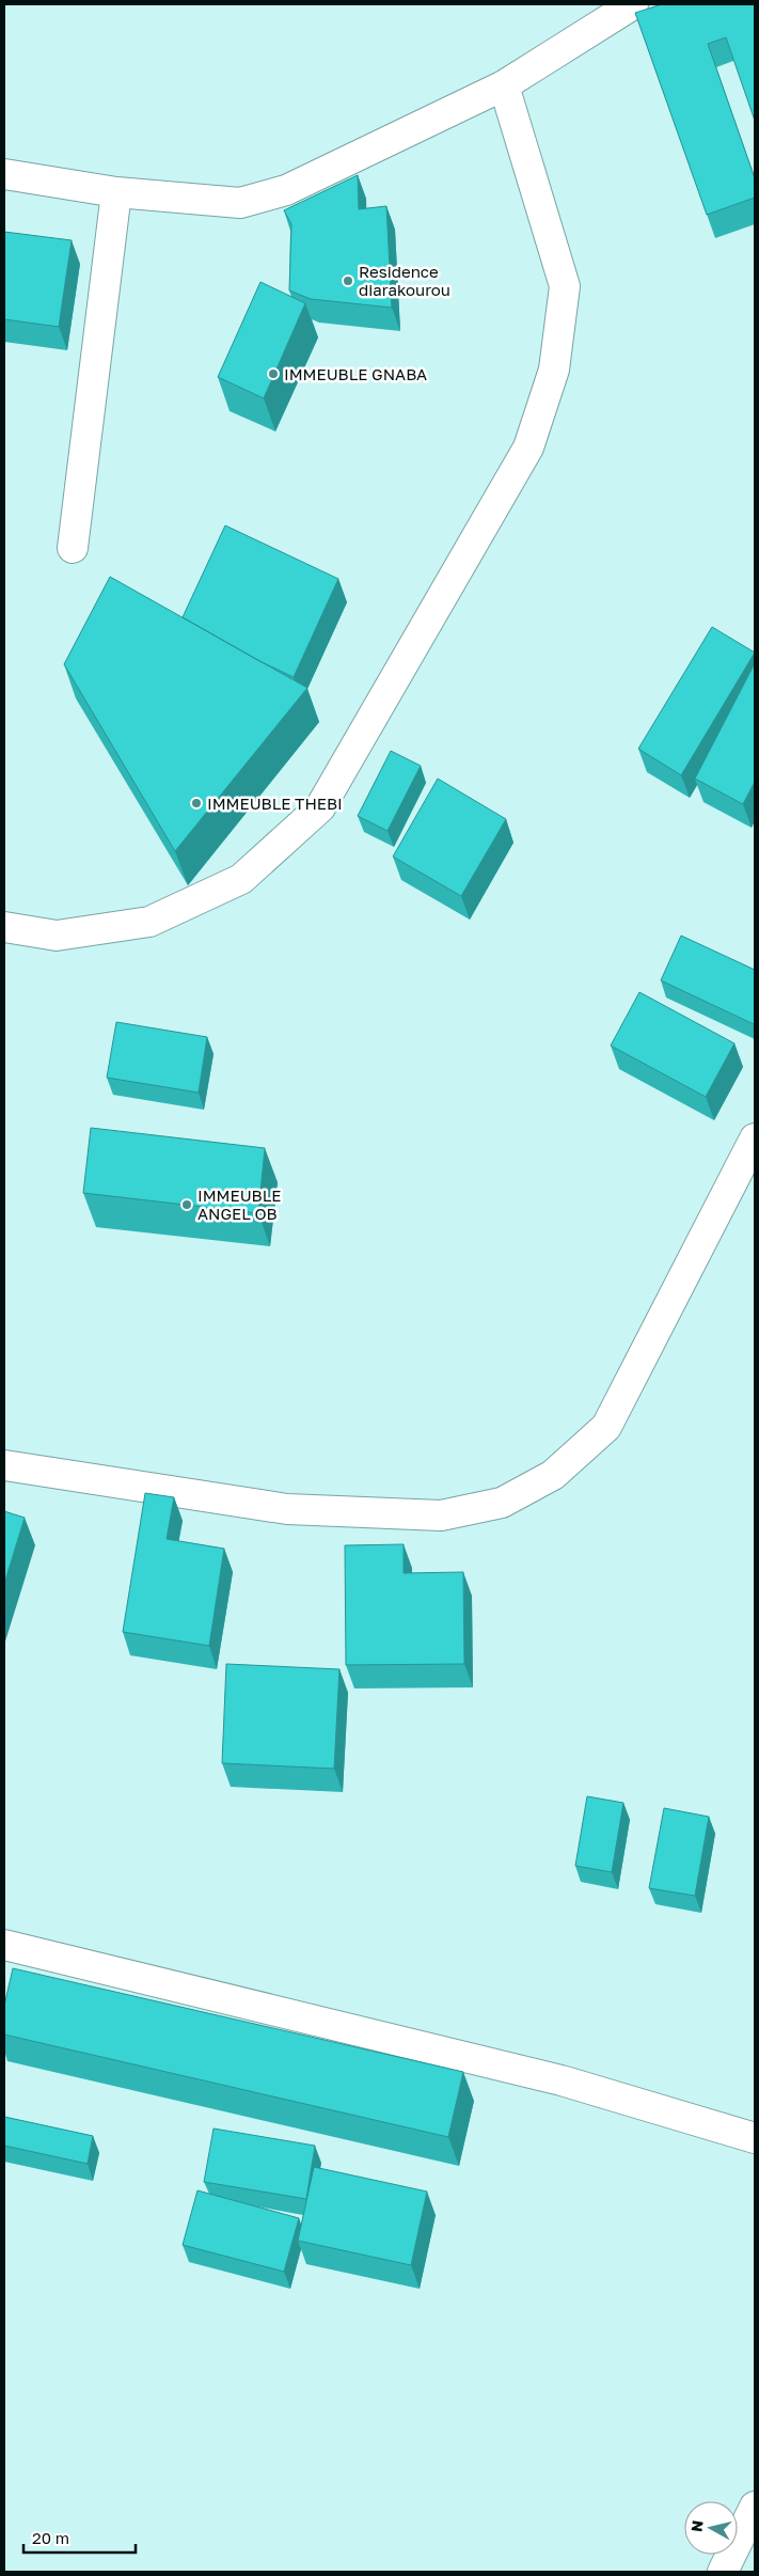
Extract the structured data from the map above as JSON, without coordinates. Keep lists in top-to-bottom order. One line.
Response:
{"places":["Residence diarakourou","IMMEUBLE GNABA","IMMEUBLE THEBI","IMMEUBLE ANGEL OB"],"scale_bar":"20 m","north":"left"}
